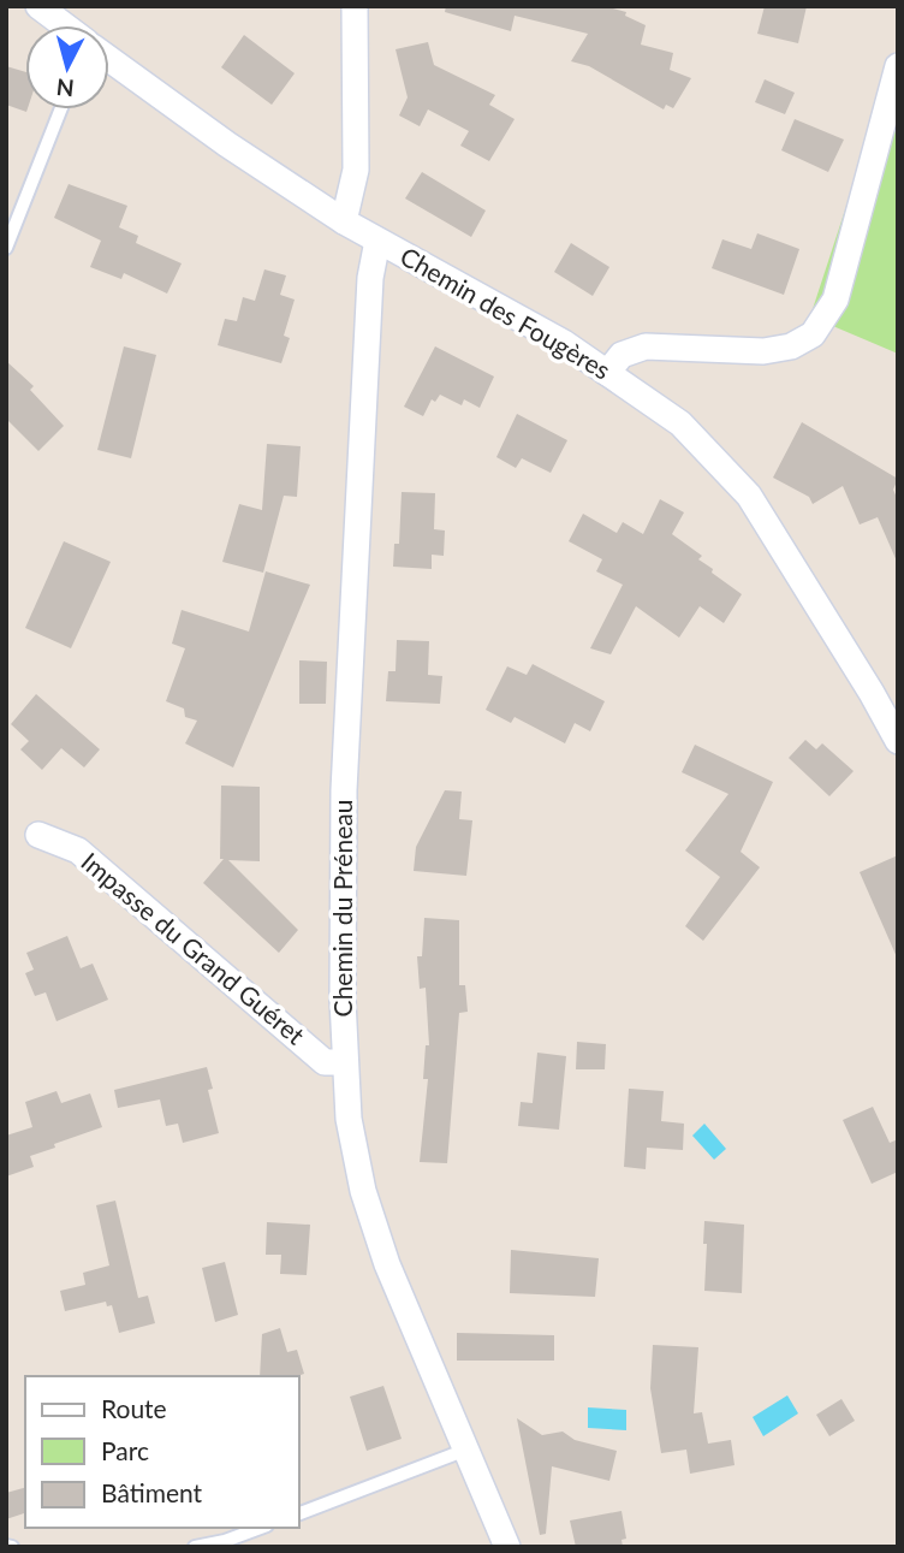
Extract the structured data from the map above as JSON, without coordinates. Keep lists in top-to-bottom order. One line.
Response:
{"streets":{"street":["Chemin des Fougères","Chemin du Préneau","Impasse du Grand Guéret"]},"crossings":[["Chemin des Fougères","Chemin du Préneau"],["Chemin du Préneau","Impasse du Grand Guéret"]],"legend":["Route","Parc","Bâtiment"],"north":"bottom"}
